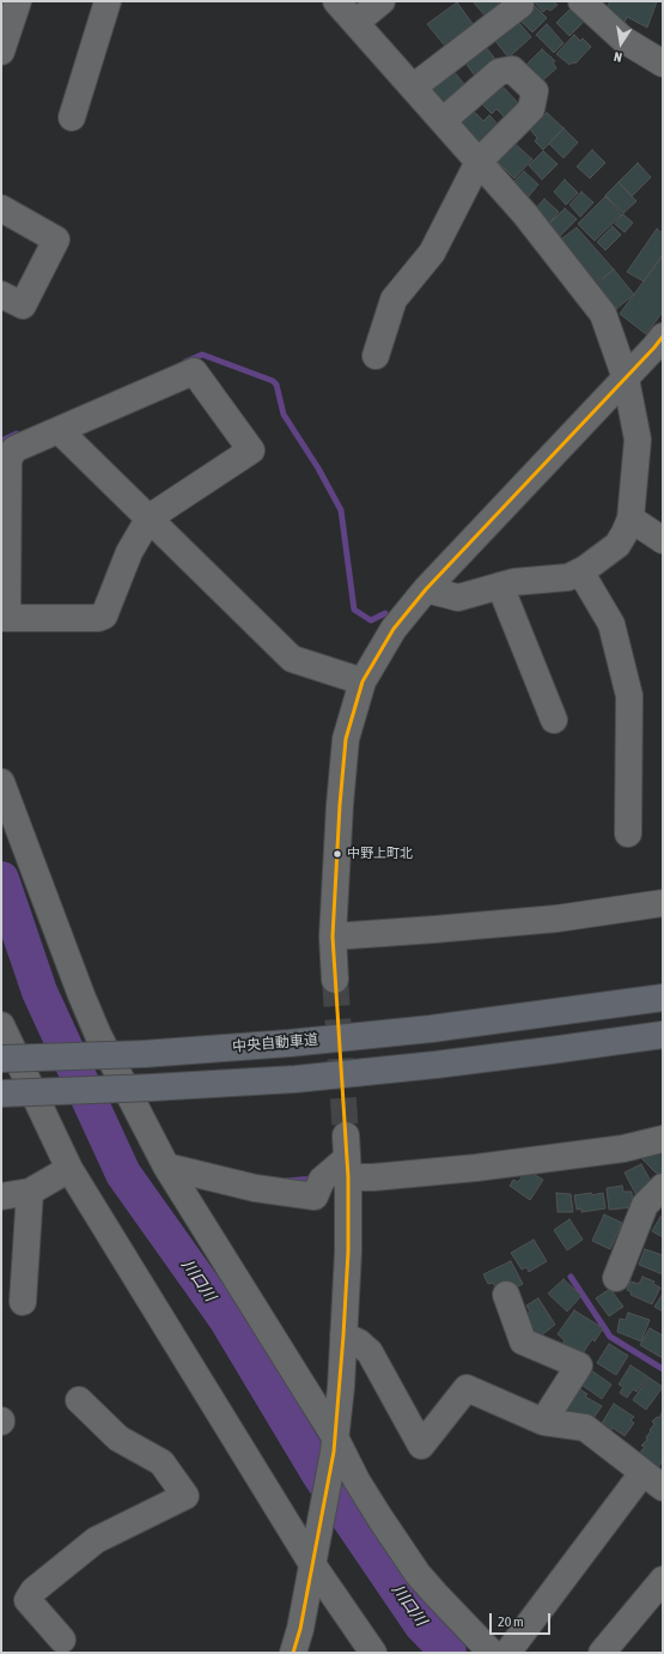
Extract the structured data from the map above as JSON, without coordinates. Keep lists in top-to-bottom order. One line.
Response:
{"streets":{"highway":["中央自動車道"]},"water":["川口川"],"places":["中野上町北"],"scale_bar":"20 m","north":"bottom"}
